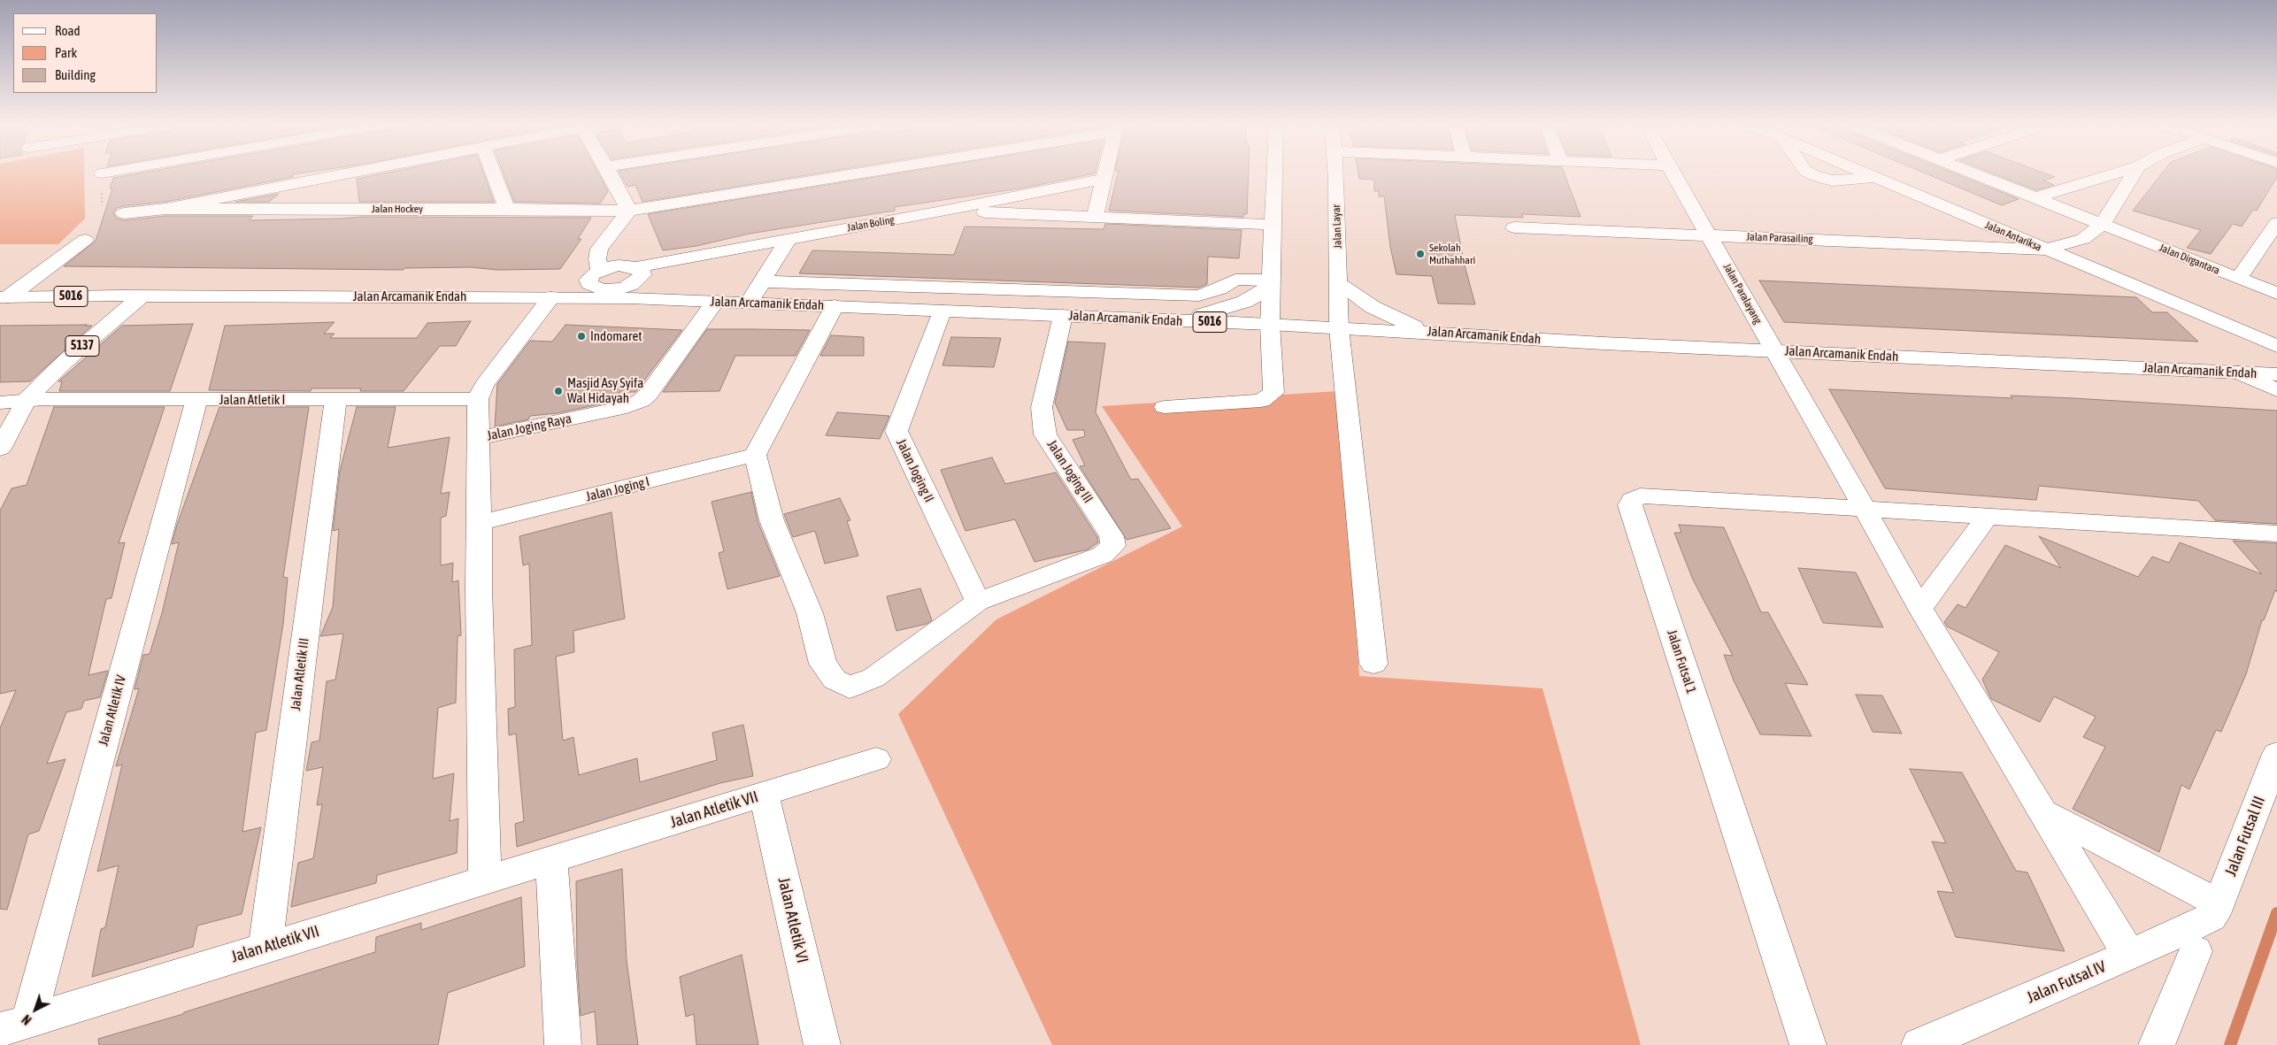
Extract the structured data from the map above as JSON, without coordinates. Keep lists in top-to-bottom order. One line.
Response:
{"streets":{"street":["Jalan Hockey","Jalan Boling","Jalan Layar","Jalan Antariksa","Jalan Parasailing","Jalan Dirgantara","Jalan Paralayang","5016","Jalan Arcamanik Endah","5137","Jalan Atletik I","Jalan Joging Raya","Jalan Joging II","Jalan Joging III","Jalan Joging I","Jalan Futsal 1","Jalan Atletik III","Jalan Atletik IV","Jalan Atletik VII","Jalan Futsal III","Jalan Atletik VI","Jalan Futsal IV"]},"crossings":[["Jalan Boling","Jalan Arcamanik Endah"],["Jalan Layar","Jalan Arcamanik Endah"],["Jalan Antariksa","Jalan Parasailing"],["Jalan Parasailing","Jalan Paralayang"],["Jalan Paralayang","Jalan Arcamanik Endah"],["Jalan Paralayang","Jalan Futsal 1"],["Jalan Paralayang","Jalan Futsal IV"],["Jalan Arcamanik Endah","5137"],["Jalan Arcamanik Endah","Jalan Joging Raya"],["Jalan Arcamanik Endah","Jalan Joging II"],["Jalan Arcamanik Endah","Jalan Joging III"],["5137","Jalan Atletik I"],["Jalan Atletik I","Jalan Atletik III"],["Jalan Atletik I","Jalan Atletik IV"],["Jalan Joging II","Jalan Joging III"],["Jalan Atletik III","Jalan Atletik VII"],["Jalan Atletik IV","Jalan Atletik VII"],["Jalan Atletik VII","Jalan Atletik VI"],["Jalan Futsal III","Jalan Futsal IV"]],"places":["Sekolah Muthahhari","Indomaret","Masjid Asy Syifa Wal Hidayah"],"legend":["Road","Park","Building"],"north":"bottom left"}
